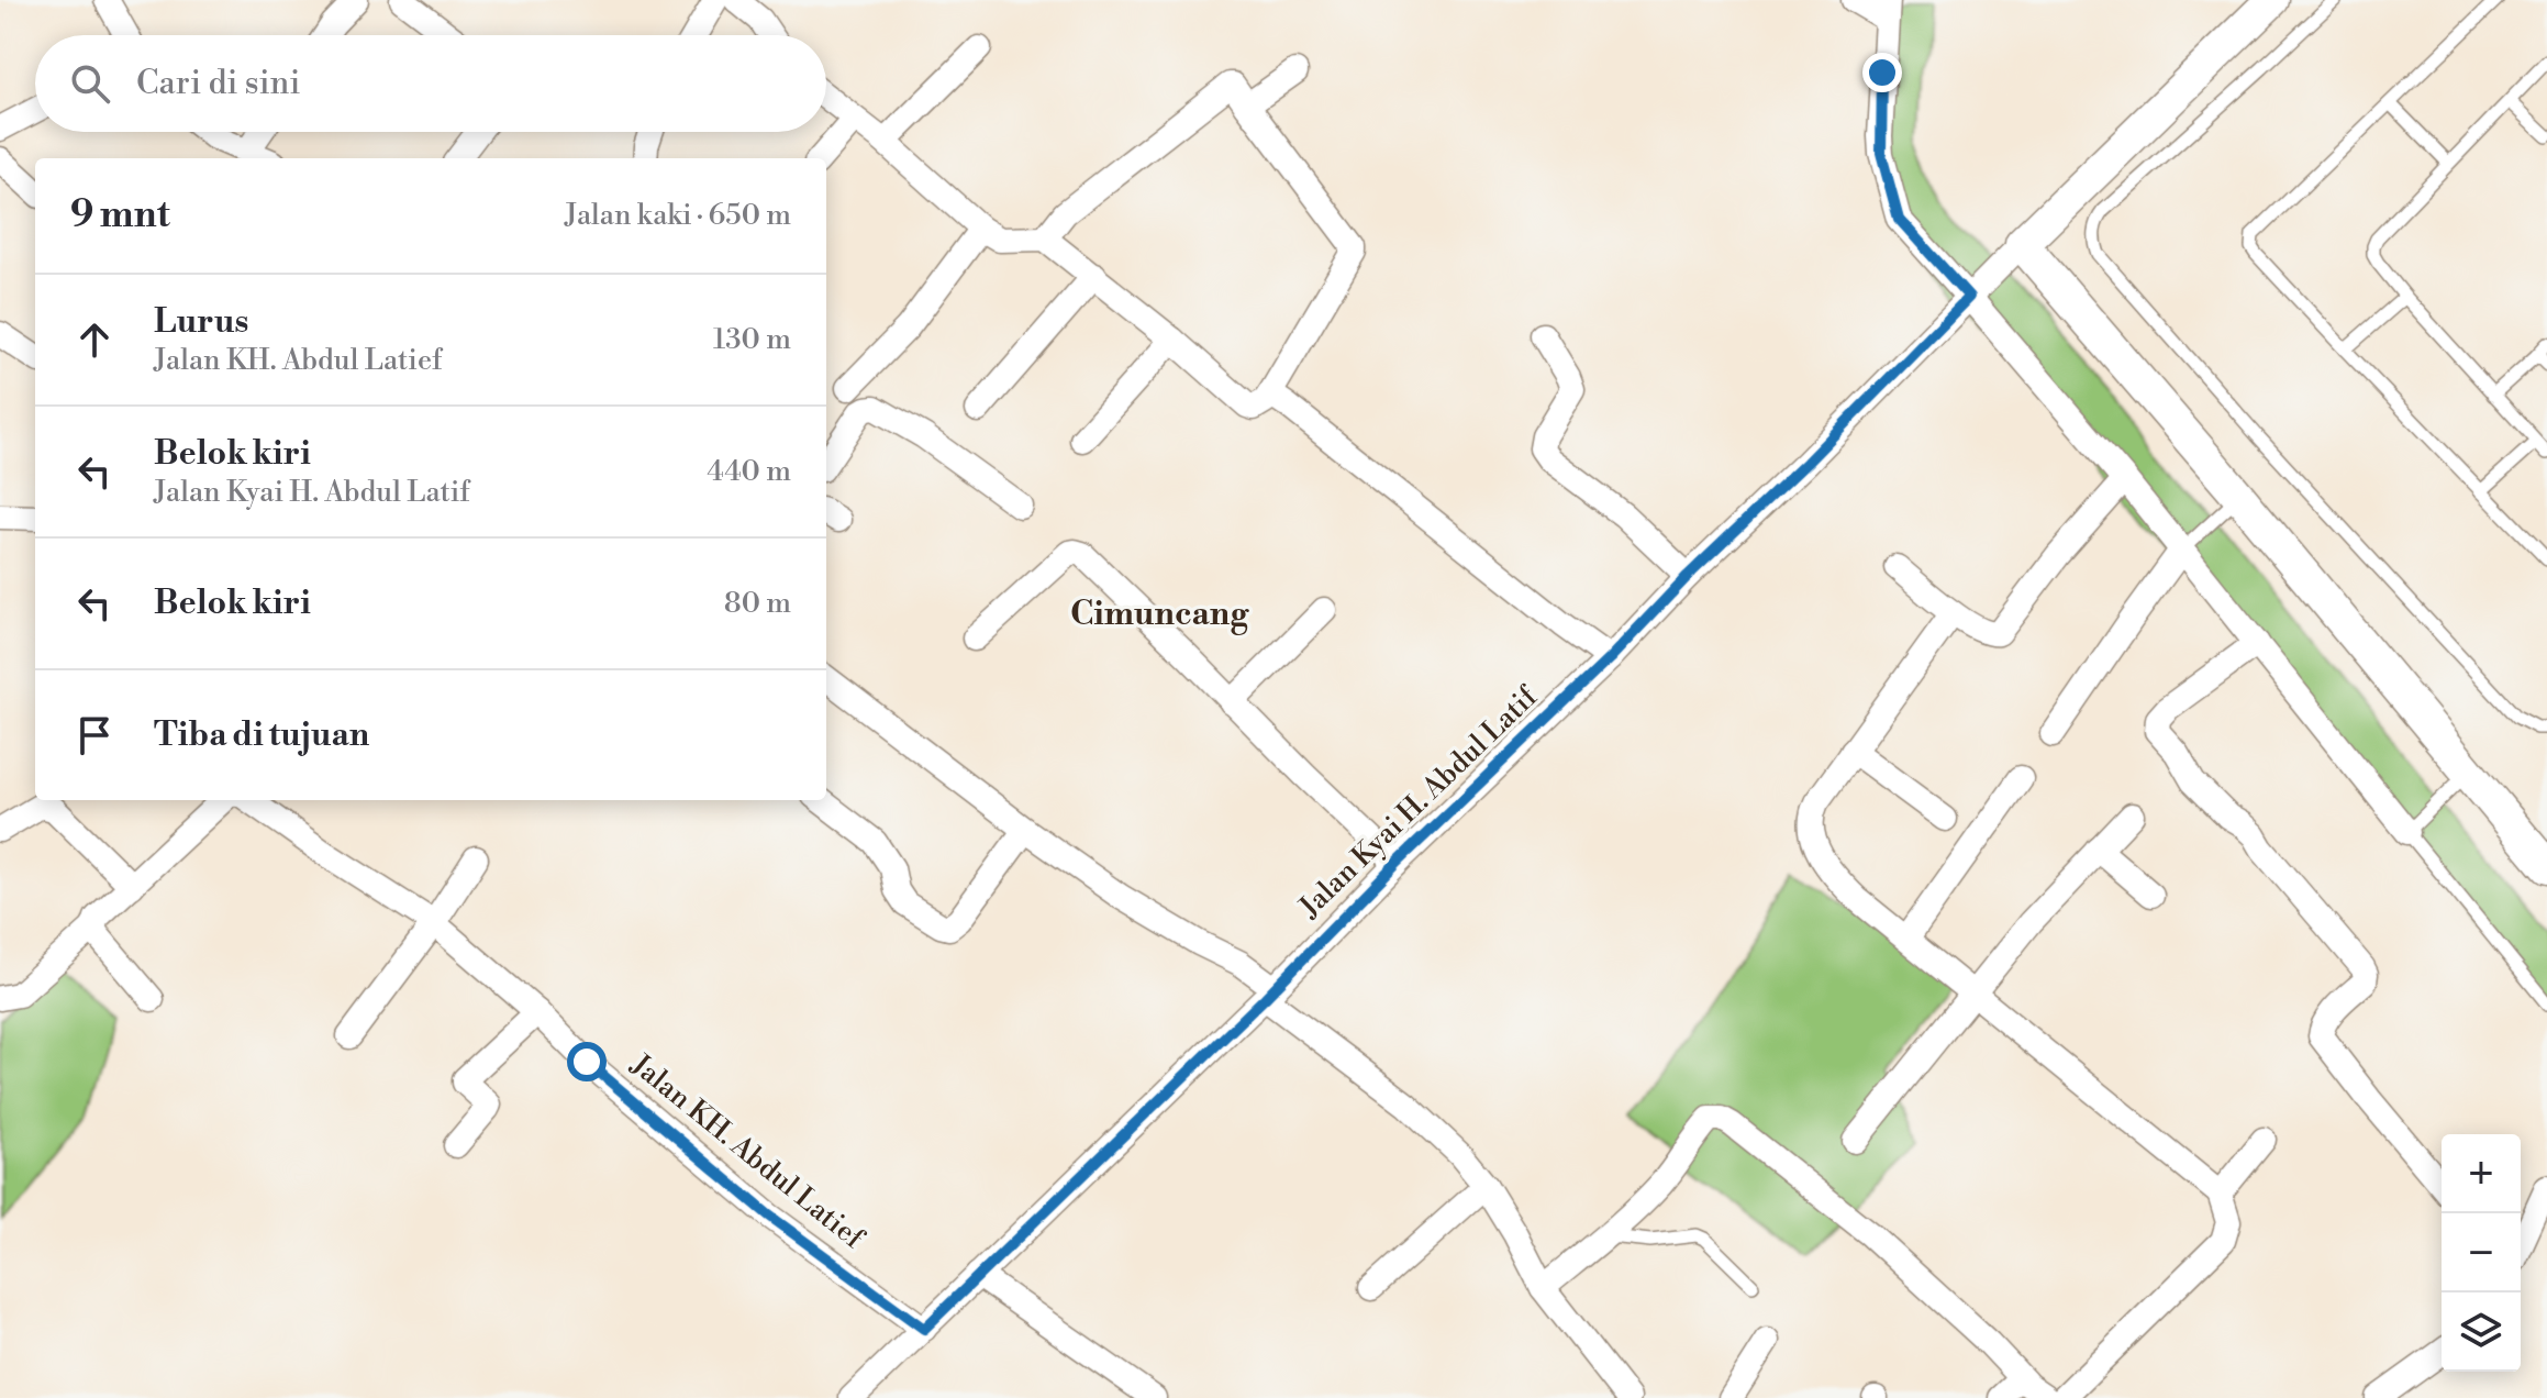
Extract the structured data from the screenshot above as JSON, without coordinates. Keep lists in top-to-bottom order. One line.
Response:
{"streets":{"street":["Jalan Kyai H. Abdul Latif","Jalan KH. Abdul Latief"]},"crossings":[["Jalan Kyai H. Abdul Latif","Jalan KH. Abdul Latief"]],"districts":["Cimuncang"],"page":{"search":"Cari di sini","heading":["9 mnt","Jalan kaki · 650 m"],"list":[["Lurus","Jalan KH. Abdul Latief","130 m"],["Belok kiri","Jalan Kyai H. Abdul Latif","440 m"],["Belok kiri","80 m"],"Tiba di tujuan"],"map_buttons":["+","−"]}}
